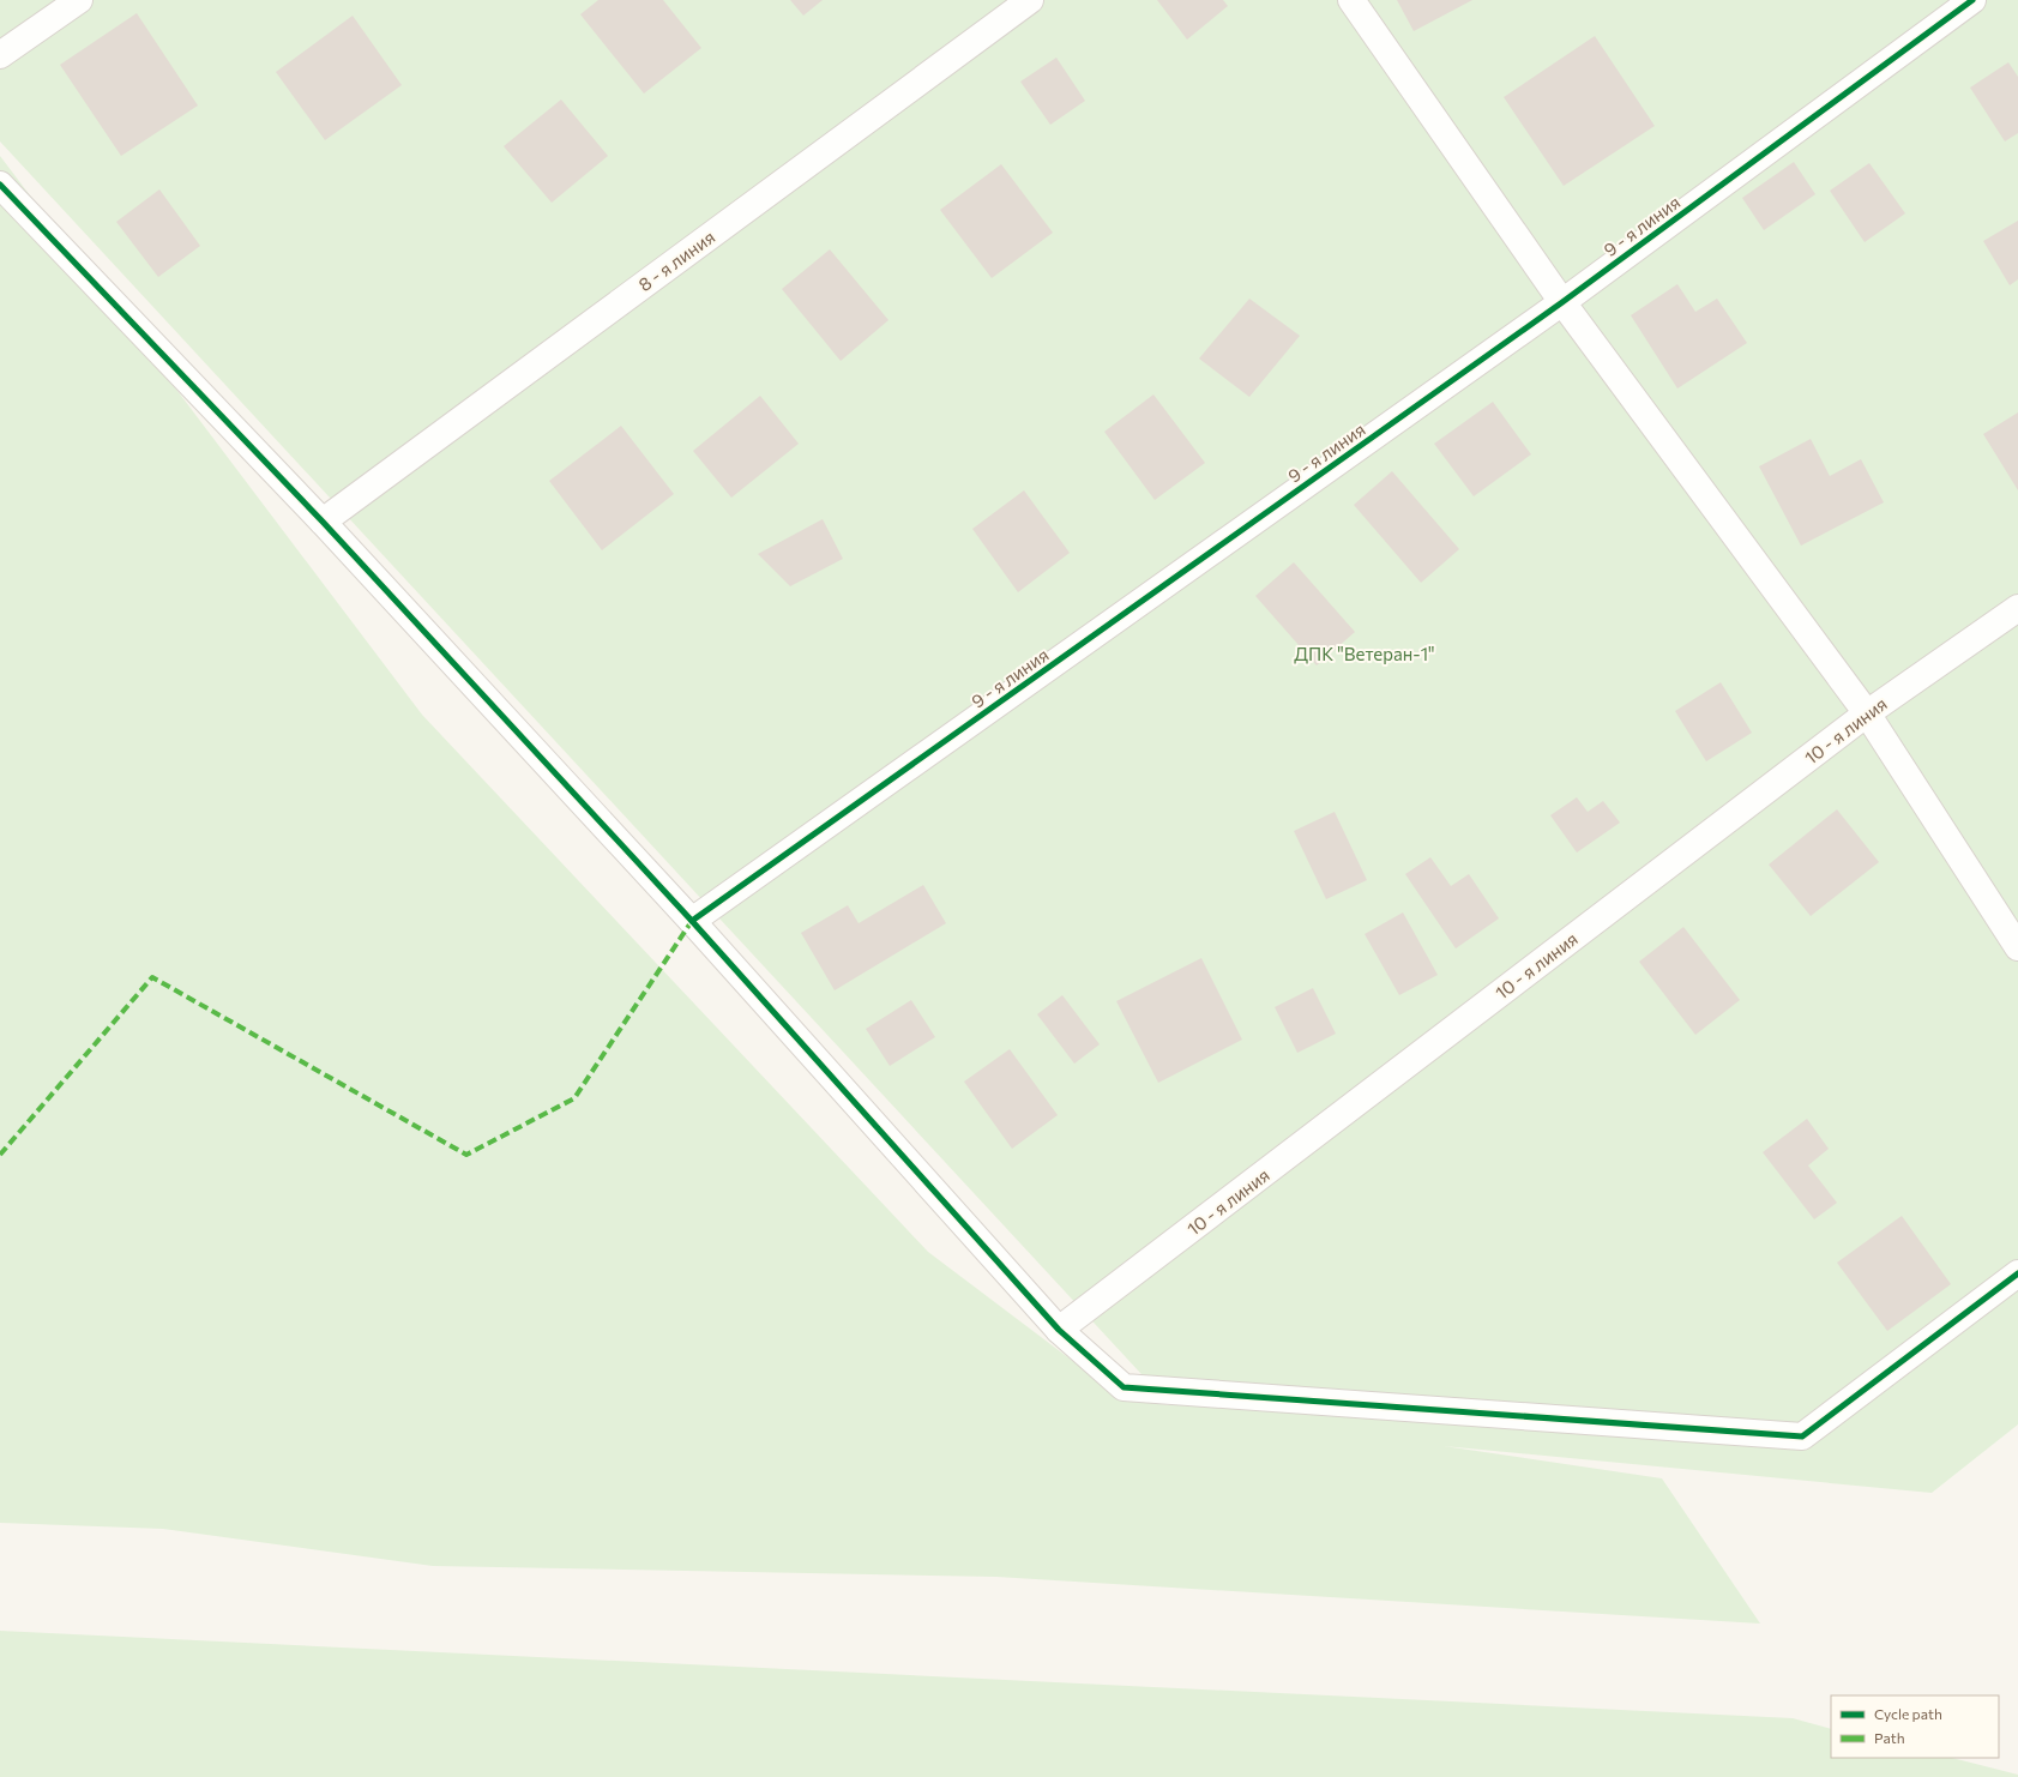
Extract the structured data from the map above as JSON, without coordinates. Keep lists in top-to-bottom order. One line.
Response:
{"streets":{"street":["9 - я линия","8 - я линия","10 - я линия"]},"parks":["ДПК \"Ветеран-1\""],"legend":["Cycle path","Path"]}
